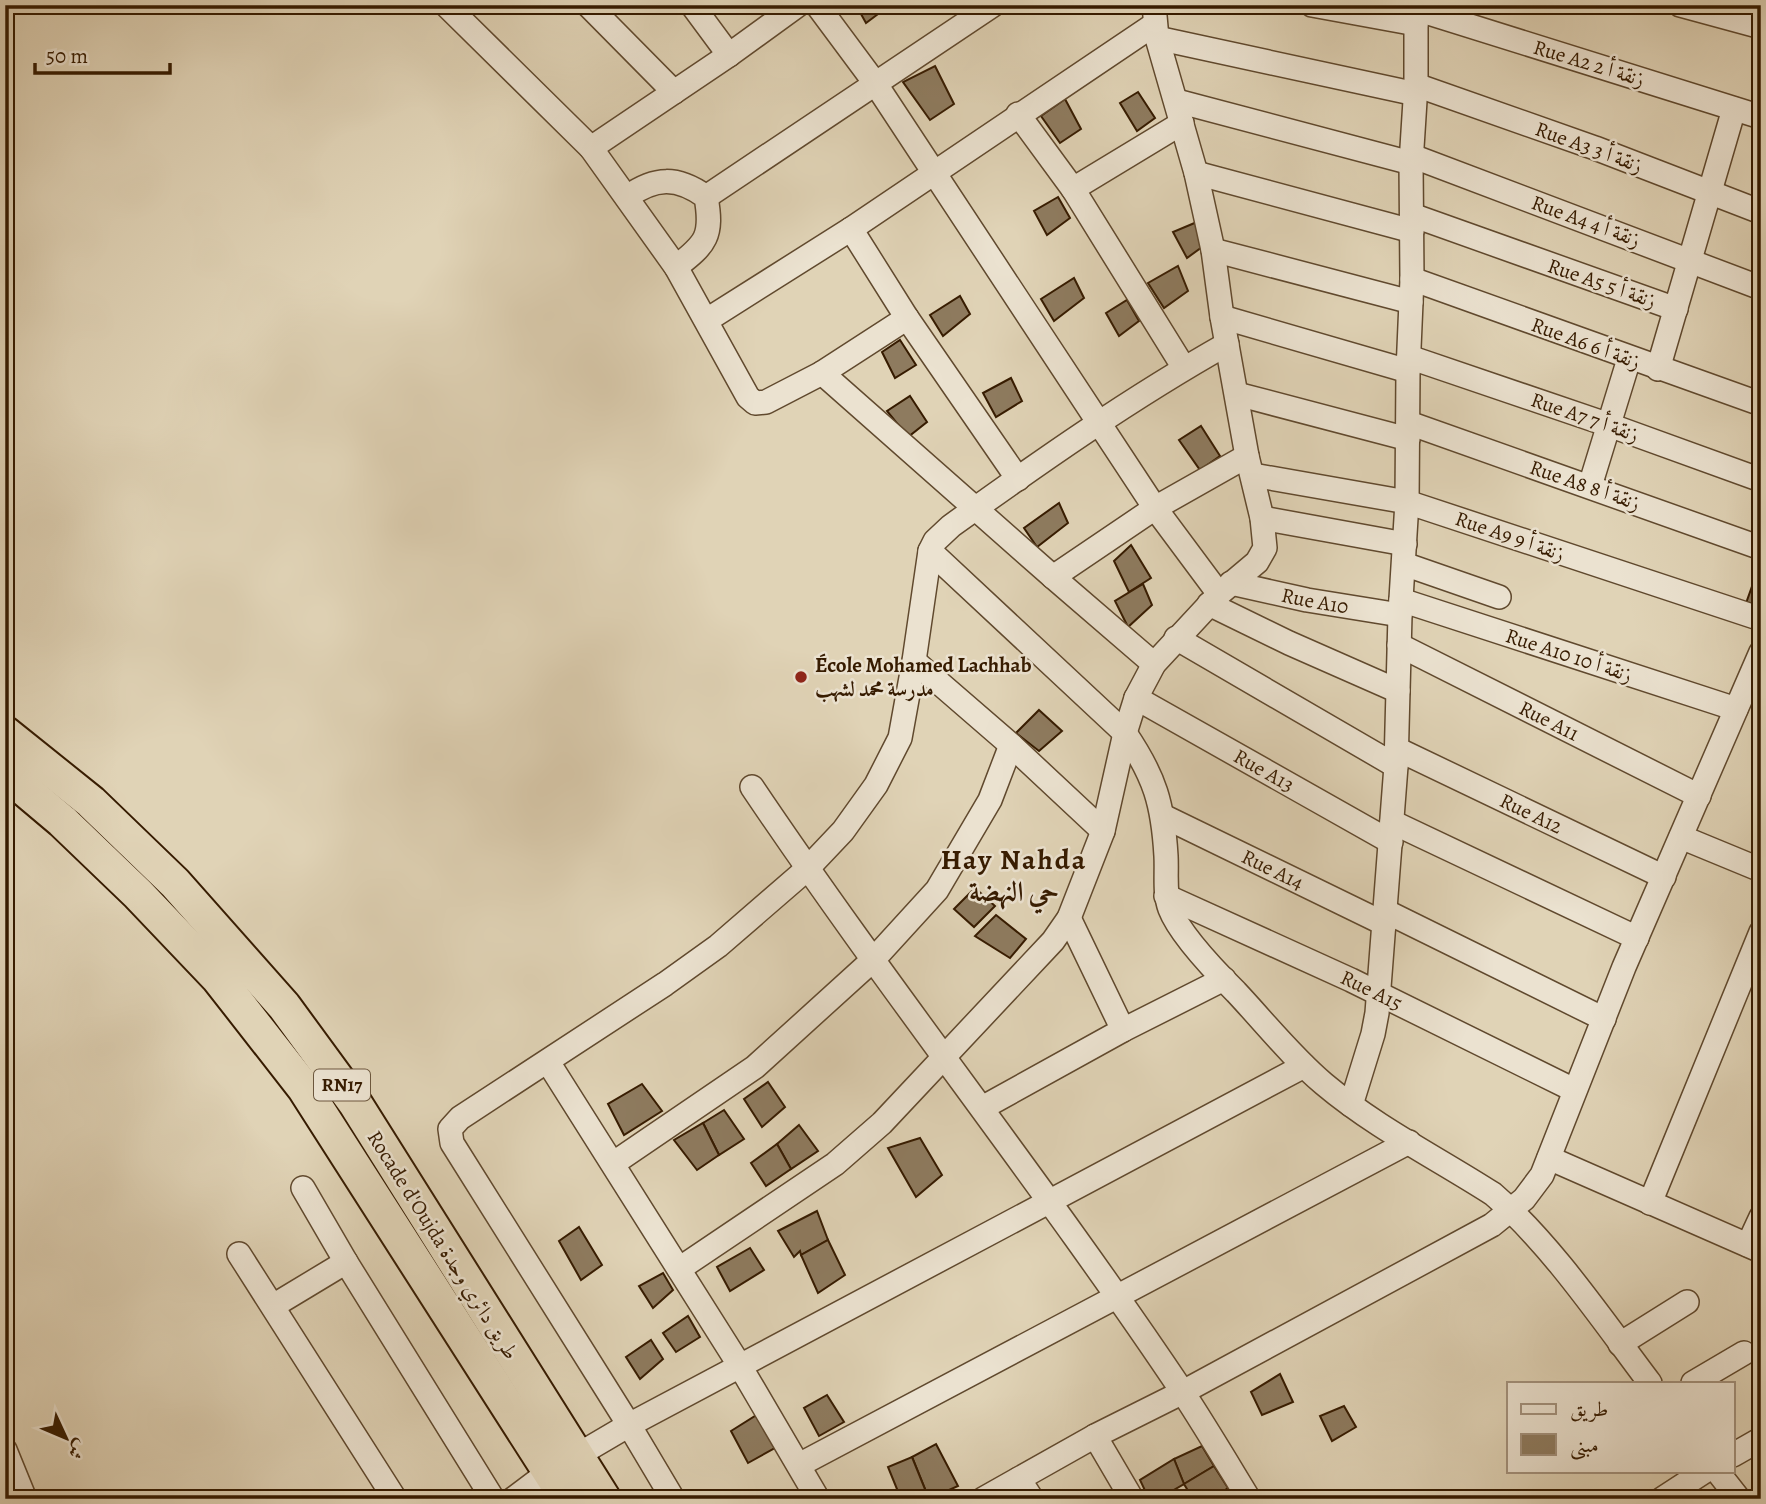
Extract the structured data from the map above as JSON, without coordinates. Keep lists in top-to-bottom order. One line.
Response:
{"streets":{"highway":["RN17","Rocade d'Oujda طريق دائري وجدة"],"street":["Rue A2 زنقة أ 2","Rue A3 زنقة أ 3","Rue A4 زنقة أ 4","Rue A5 زنقة أ 5","Rue A6 زنقة أ 6","Rue A7 زنقة أ 7","Rue A8 زنقة أ 8","Rue A9 زنقة أ 9","Rue A10","Rue A10 زنقة أ 10","Rue A11","Rue A13","Rue A12","Rue A14","Rue A15"]},"crossings":[["Rue A2 زنقة أ 2","Rue A5 زنقة أ 5"],["Rue A3 زنقة أ 3","Rue A5 زنقة أ 5"],["Rue A4 زنقة أ 4","Rue A5 زنقة أ 5"],["Rue A10","Rue A10 زنقة أ 10"]],"districts":["Hay Nahda حي النهضة"],"places":["École Mohamed Lachhab مدرسة محمد لشهب"],"legend":["طريق","مبنى"],"scale_bar":"50 m","north":"bottom right"}
